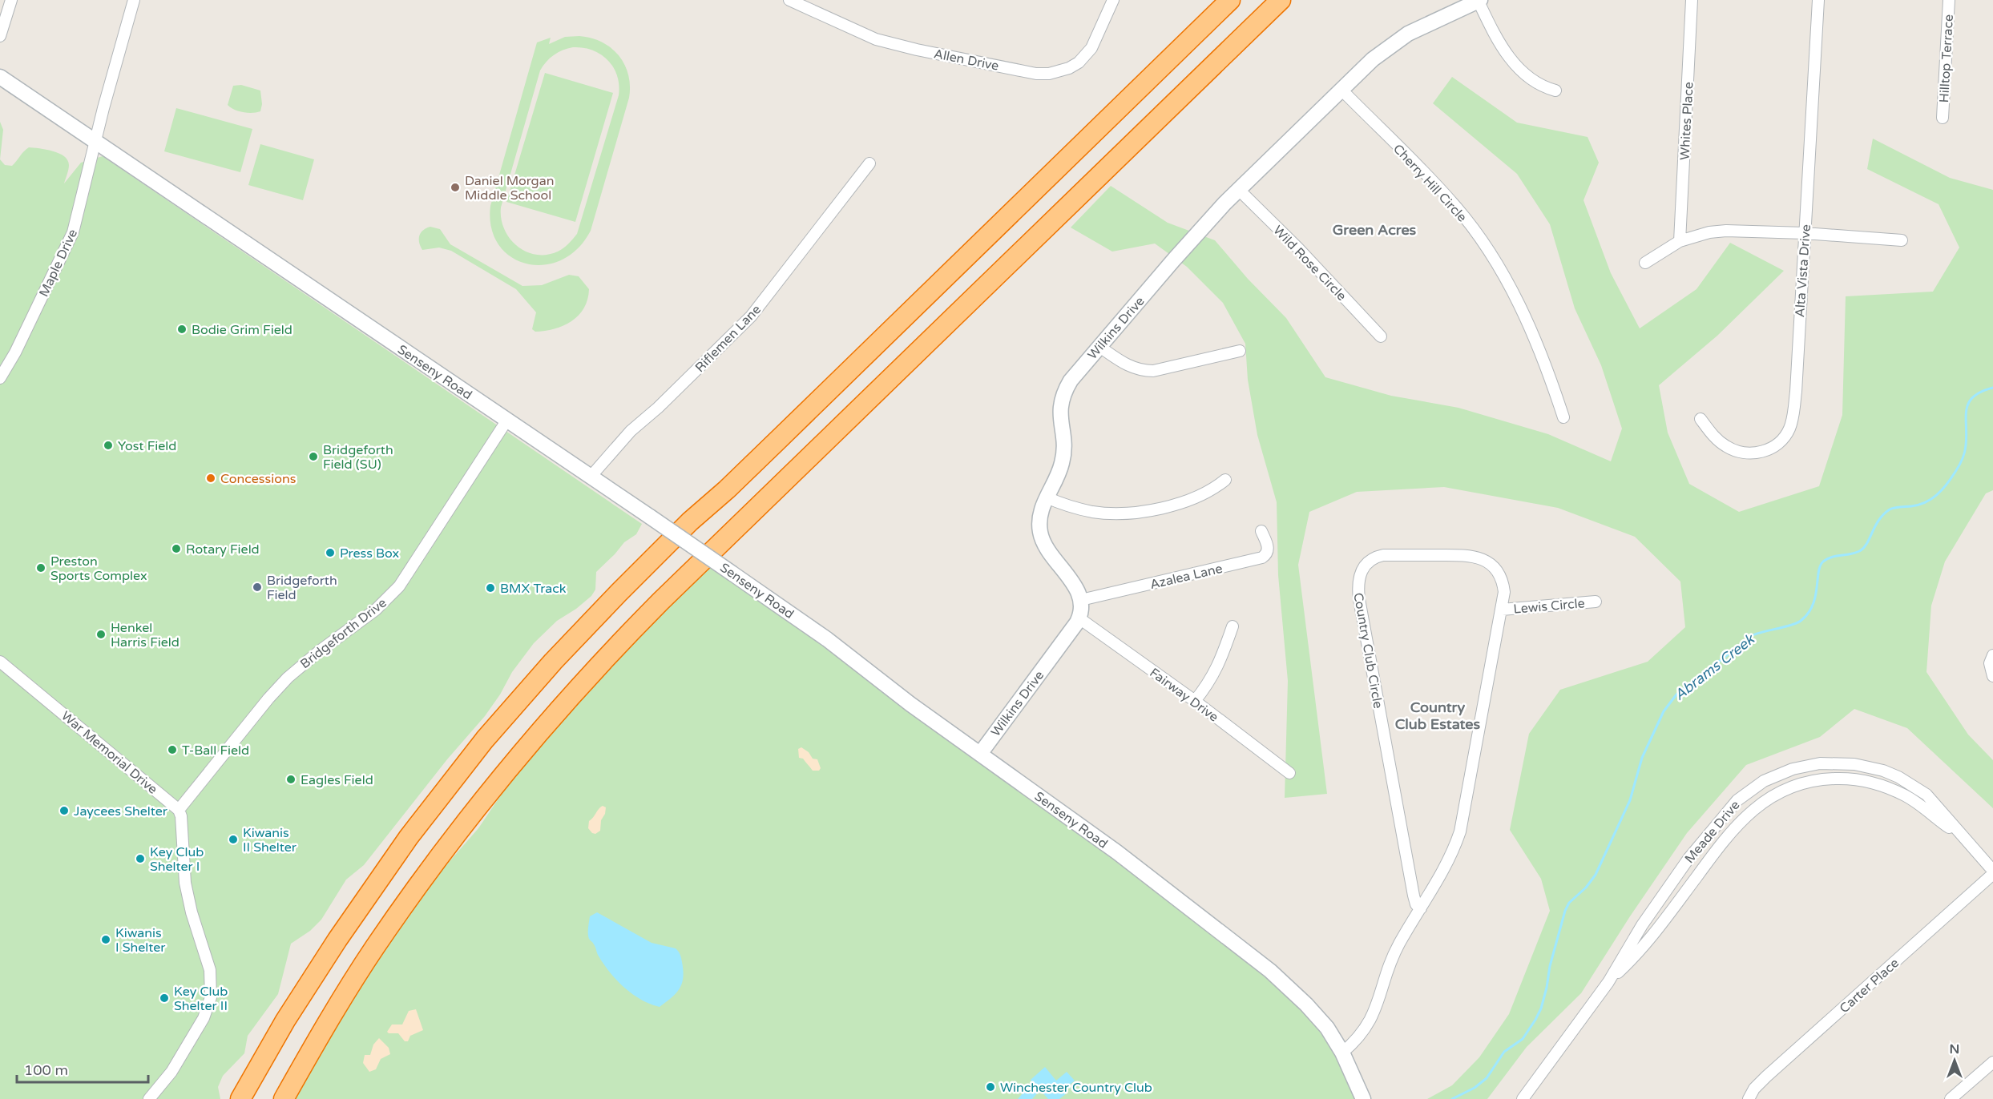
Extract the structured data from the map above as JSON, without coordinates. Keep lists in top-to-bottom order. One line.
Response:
{"streets":{"main road":["Wilkins Drive","Senseny Road"],"street":["Hilltop Terrace","Allen Drive","Whites Place","Cherry Hill Circle","Maple Drive","Wild Rose Circle","Alta Vista Drive","Riflemen Lane","Azalea Lane","Lewis Circle","Bridgeforth Drive","Country Club Circle","Fairway Drive","War Memorial Drive","Meade Drive","Carter Place"]},"crossings":[["Cherry Hill Circle","Wilkins Drive"],["Maple Drive","Senseny Road"],["Wild Rose Circle","Wilkins Drive"],["Wilkins Drive","Senseny Road"],["Wilkins Drive","Azalea Lane"],["Wilkins Drive","Fairway Drive"],["Riflemen Lane","Senseny Road"],["Senseny Road","Bridgeforth Drive"],["Senseny Road","Country Club Circle"],["Lewis Circle","Country Club Circle"],["Bridgeforth Drive","War Memorial Drive"],["Meade Drive","Carter Place"]],"districts":["Green Acres","Country Club Estates"],"water":["Abrams Creek"],"places":["Daniel Morgan Middle School","Bodie Grim Field","Yost Field","Bridgeforth Field (SU)","Concessions","Rotary Field","Press Box","Preston Sports Complex","Bridgeforth Field","BMX Track","Henkel Harris Field","T-Ball Field","Eagles Field","Jaycees Shelter","Kiwanis II Shelter","Key Club Shelter I","Kiwanis I Shelter","Key Club Shelter II","Winchester Country Club"],"scale_bar":"100 m","north":"top"}
